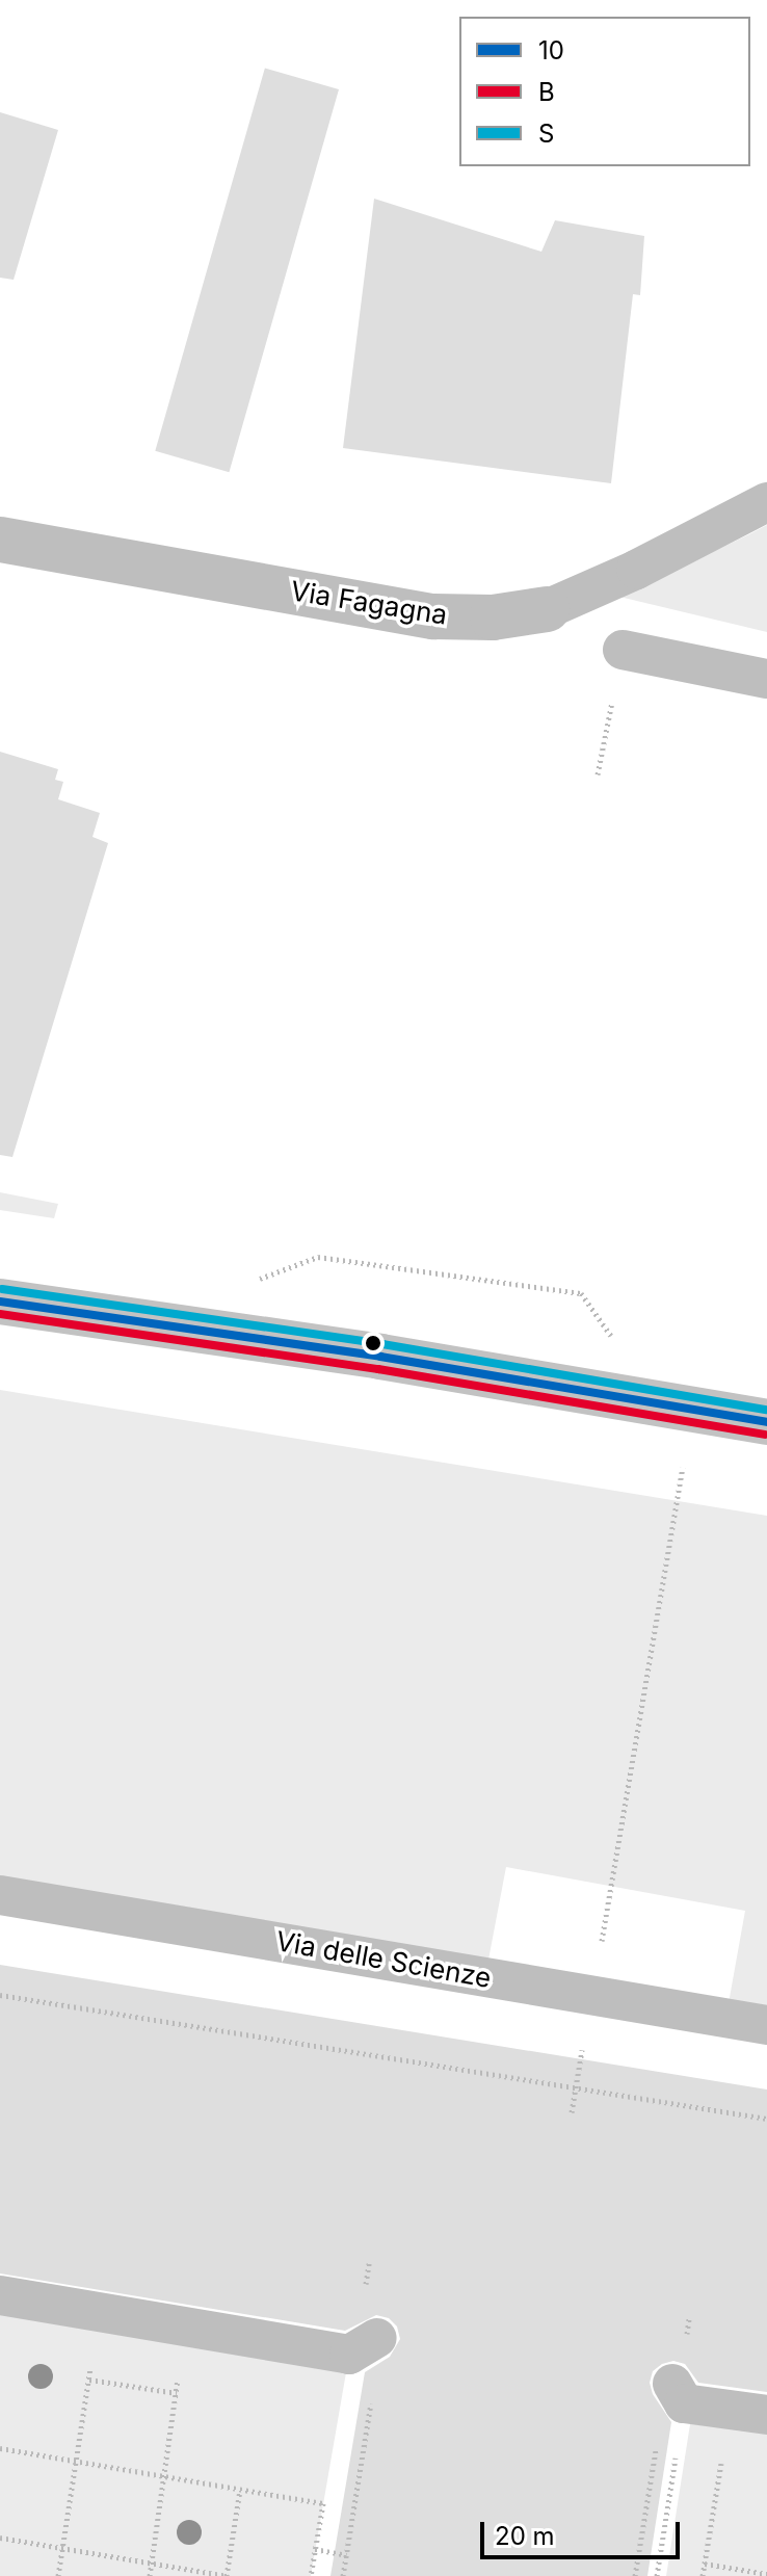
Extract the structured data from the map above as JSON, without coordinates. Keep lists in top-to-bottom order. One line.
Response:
{"streets":{"street":["Via Fagagna"],"lane":["Via delle Scienze"]},"lines":["transit line S","transit line 10","transit line B"],"legend":["10","B","S"],"scale_bar":"20 m"}
